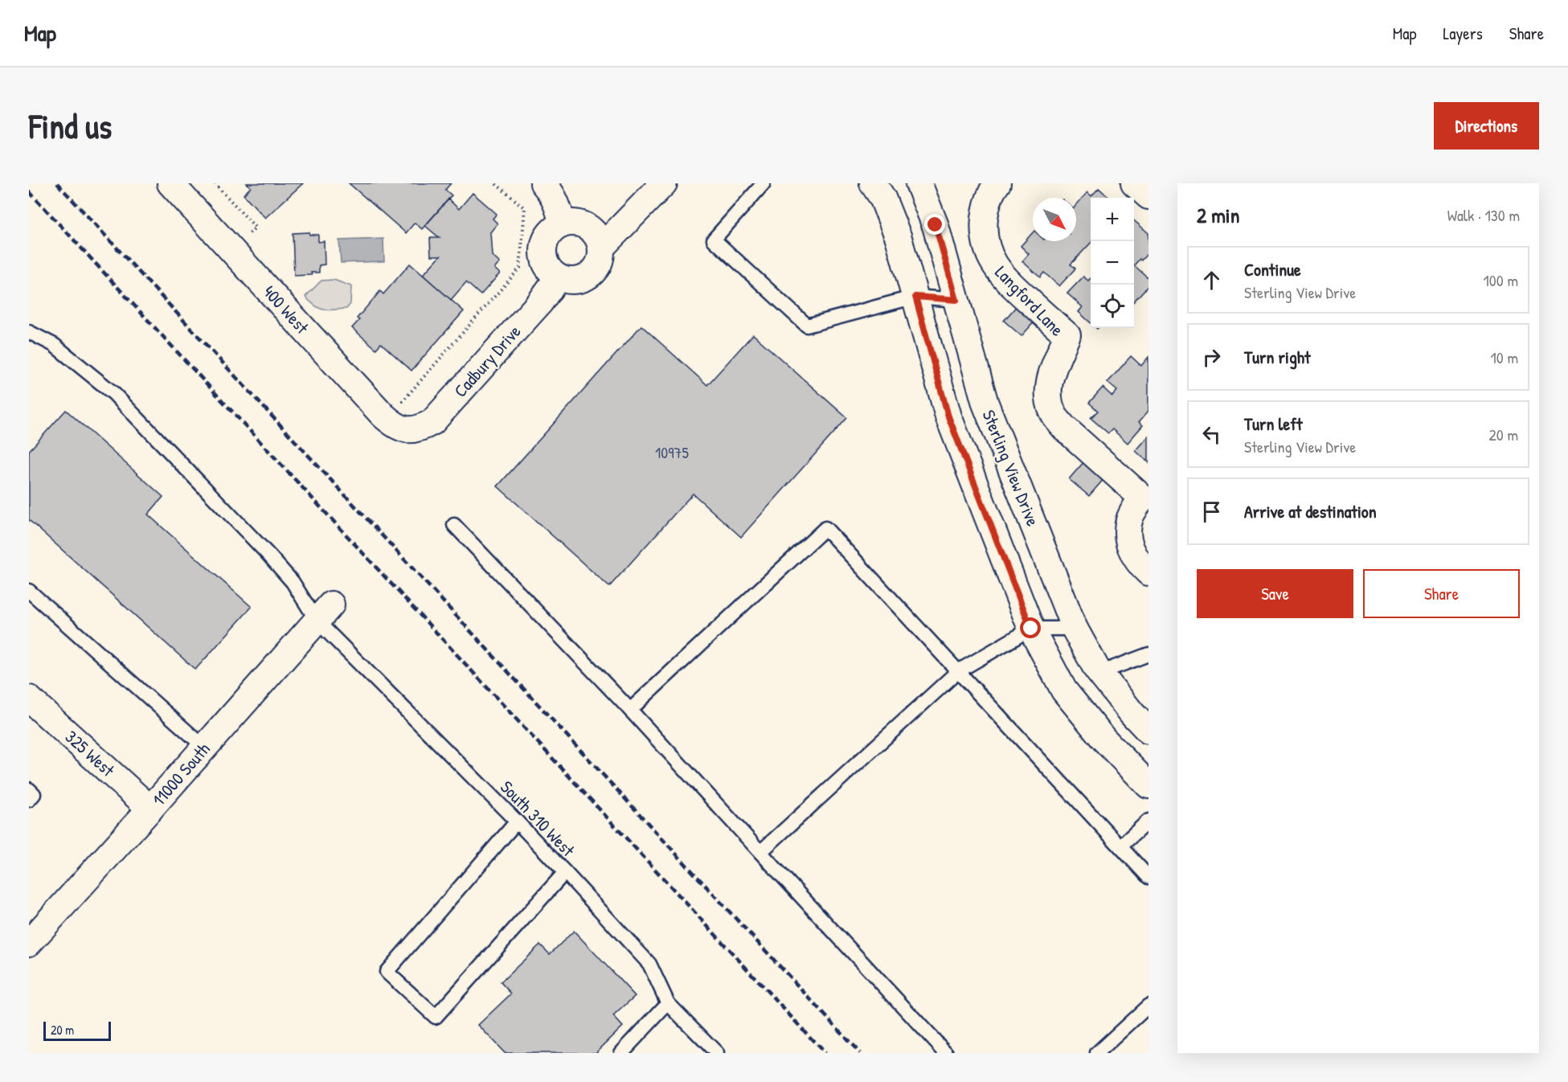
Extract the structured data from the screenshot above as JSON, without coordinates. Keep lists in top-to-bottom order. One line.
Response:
{"streets":{"street":["Langford Lane","400 West","Cadbury Drive","Sterling View Drive","325 West","11000 South"],"lane":["South 310 West"]},"crossings":[["400 West","Cadbury Drive"],["325 West","11000 South"],["11000 South","South 310 West"]],"house_numbers":["10975"],"scale_bar":"20 m","north":"bottom right","page":{"header":"Map","nav":["Map","Layers","Share"],"buttons":["Directions",["Save","Share"]],"title":"Find us","heading":["2 min","Walk · 130 m"],"map_buttons":["+","−"],"list":[["Continue","Sterling View Drive","100 m"],["Turn right","10 m"],["Turn left","Sterling View Drive","20 m"],"Arrive at destination"],"scale":"20 m"}}
